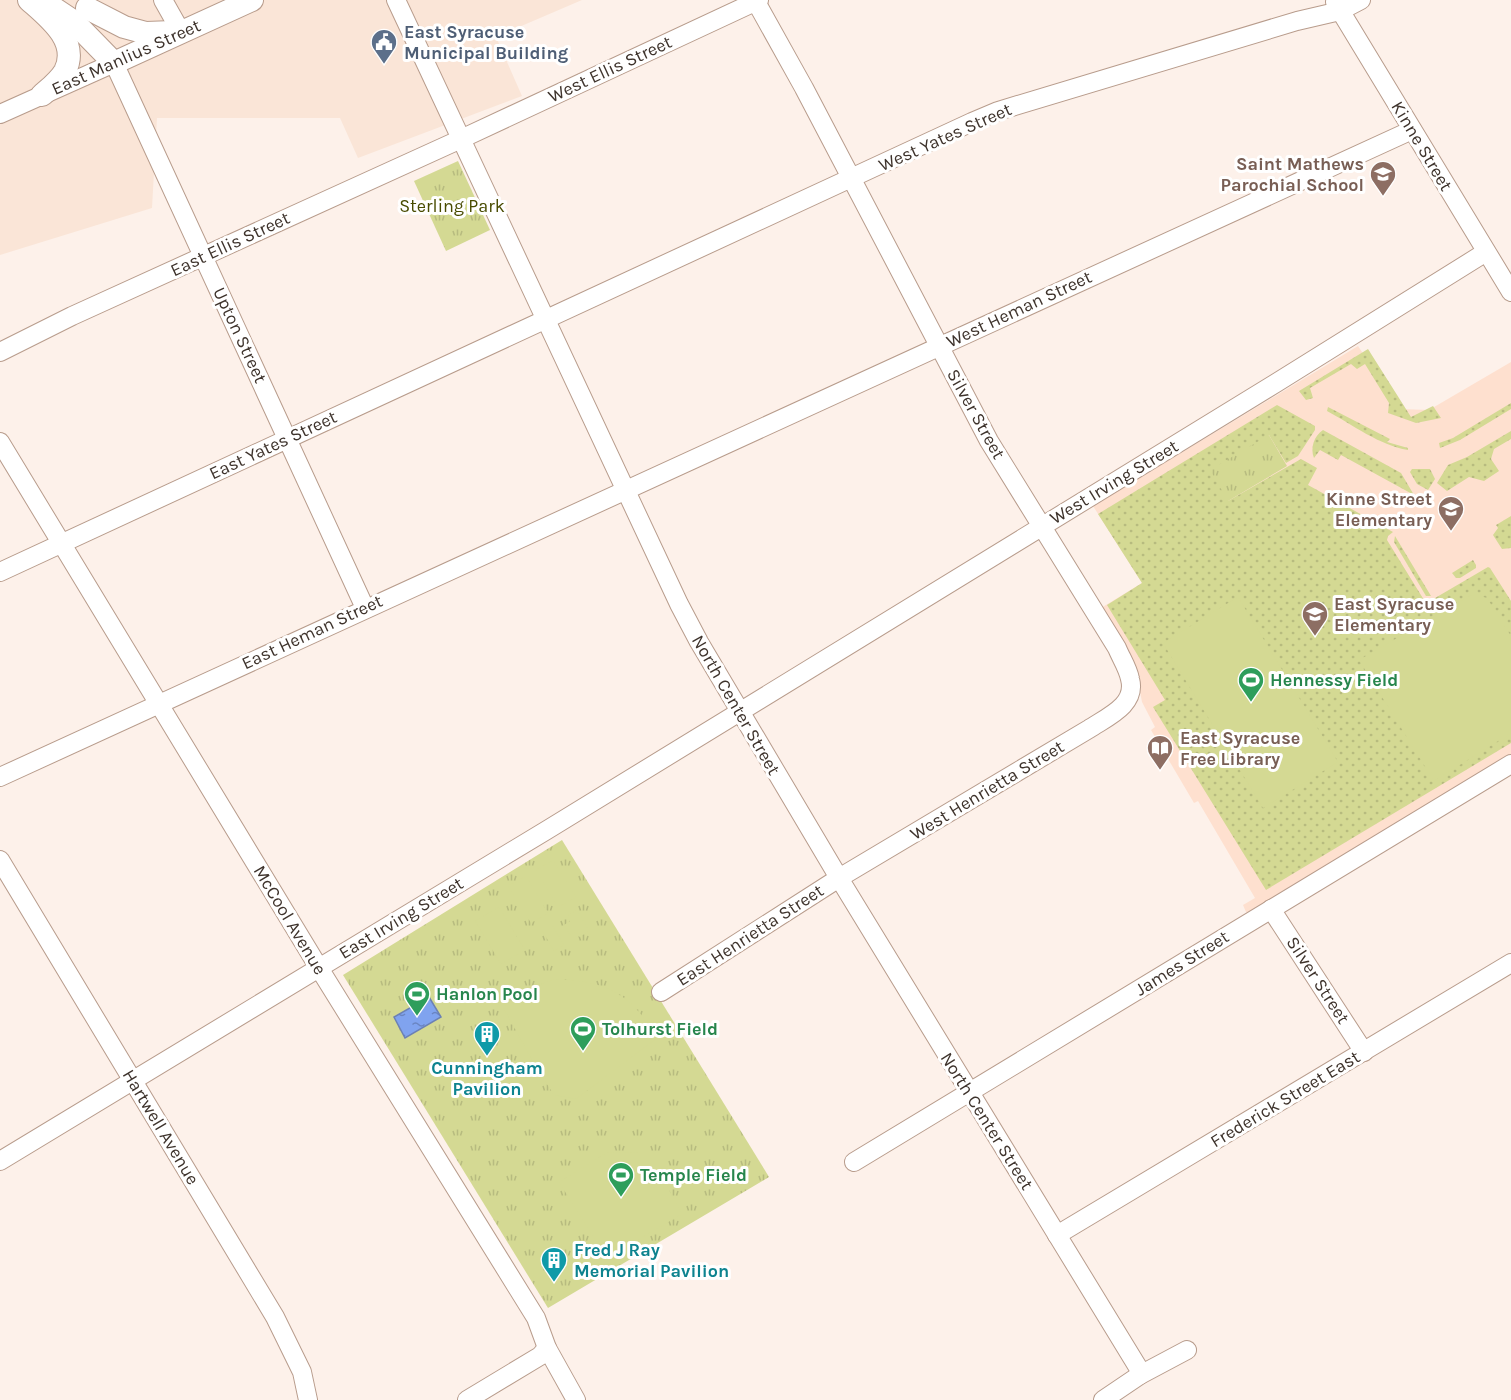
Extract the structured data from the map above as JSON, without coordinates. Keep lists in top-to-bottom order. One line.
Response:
{"streets":{"main road":["East Manlius Street"],"street":["West Ellis Street","West Yates Street","Kinne Street","East Ellis Street","West Heman Street","Upton Street","Silver Street","East Yates Street","West Irving Street","East Heman Street","North Center Street","West Henrietta Street","East Irving Street","McCool Avenue","East Henrietta Street","James Street","Frederick Street East","Hartwell Avenue"]},"crossings":[["East Manlius Street","Upton Street"],["West Ellis Street","East Ellis Street"],["West Ellis Street","Silver Street"],["West Ellis Street","North Center Street"],["West Yates Street","Kinne Street"],["West Yates Street","Silver Street"],["West Yates Street","East Yates Street"],["West Yates Street","North Center Street"],["Kinne Street","West Heman Street"],["Kinne Street","West Irving Street"],["East Ellis Street","Upton Street"],["East Ellis Street","North Center Street"],["West Heman Street","Silver Street"],["West Heman Street","East Heman Street"],["West Heman Street","North Center Street"],["Upton Street","East Yates Street"],["Upton Street","East Heman Street"],["Silver Street","West Irving Street"],["Silver Street","West Henrietta Street"],["Silver Street","James Street"],["Silver Street","Frederick Street East"],["East Yates Street","North Center Street"],["East Yates Street","McCool Avenue"],["West Irving Street","North Center Street"],["West Irving Street","East Irving Street"],["East Heman Street","North Center Street"],["East Heman Street","McCool Avenue"],["North Center Street","West Henrietta Street"],["North Center Street","East Irving Street"],["North Center Street","East Henrietta Street"],["North Center Street","James Street"],["North Center Street","Frederick Street East"],["West Henrietta Street","East Henrietta Street"],["East Irving Street","McCool Avenue"],["East Irving Street","Hartwell Avenue"]],"parks":["Sterling Park"],"places":{"public building":["East Syracuse Municipal Building"],"school or university":["Saint Mathews Parochial School","Kinne Street Elementary","East Syracuse Elementary"],"sports":["Hennessy Field","Hanlon Pool","Tolhurst Field","Temple Field"],"library":["East Syracuse Free Library"],"building":["Cunningham Pavilion","Fred J Ray Memorial Pavilion"]}}
